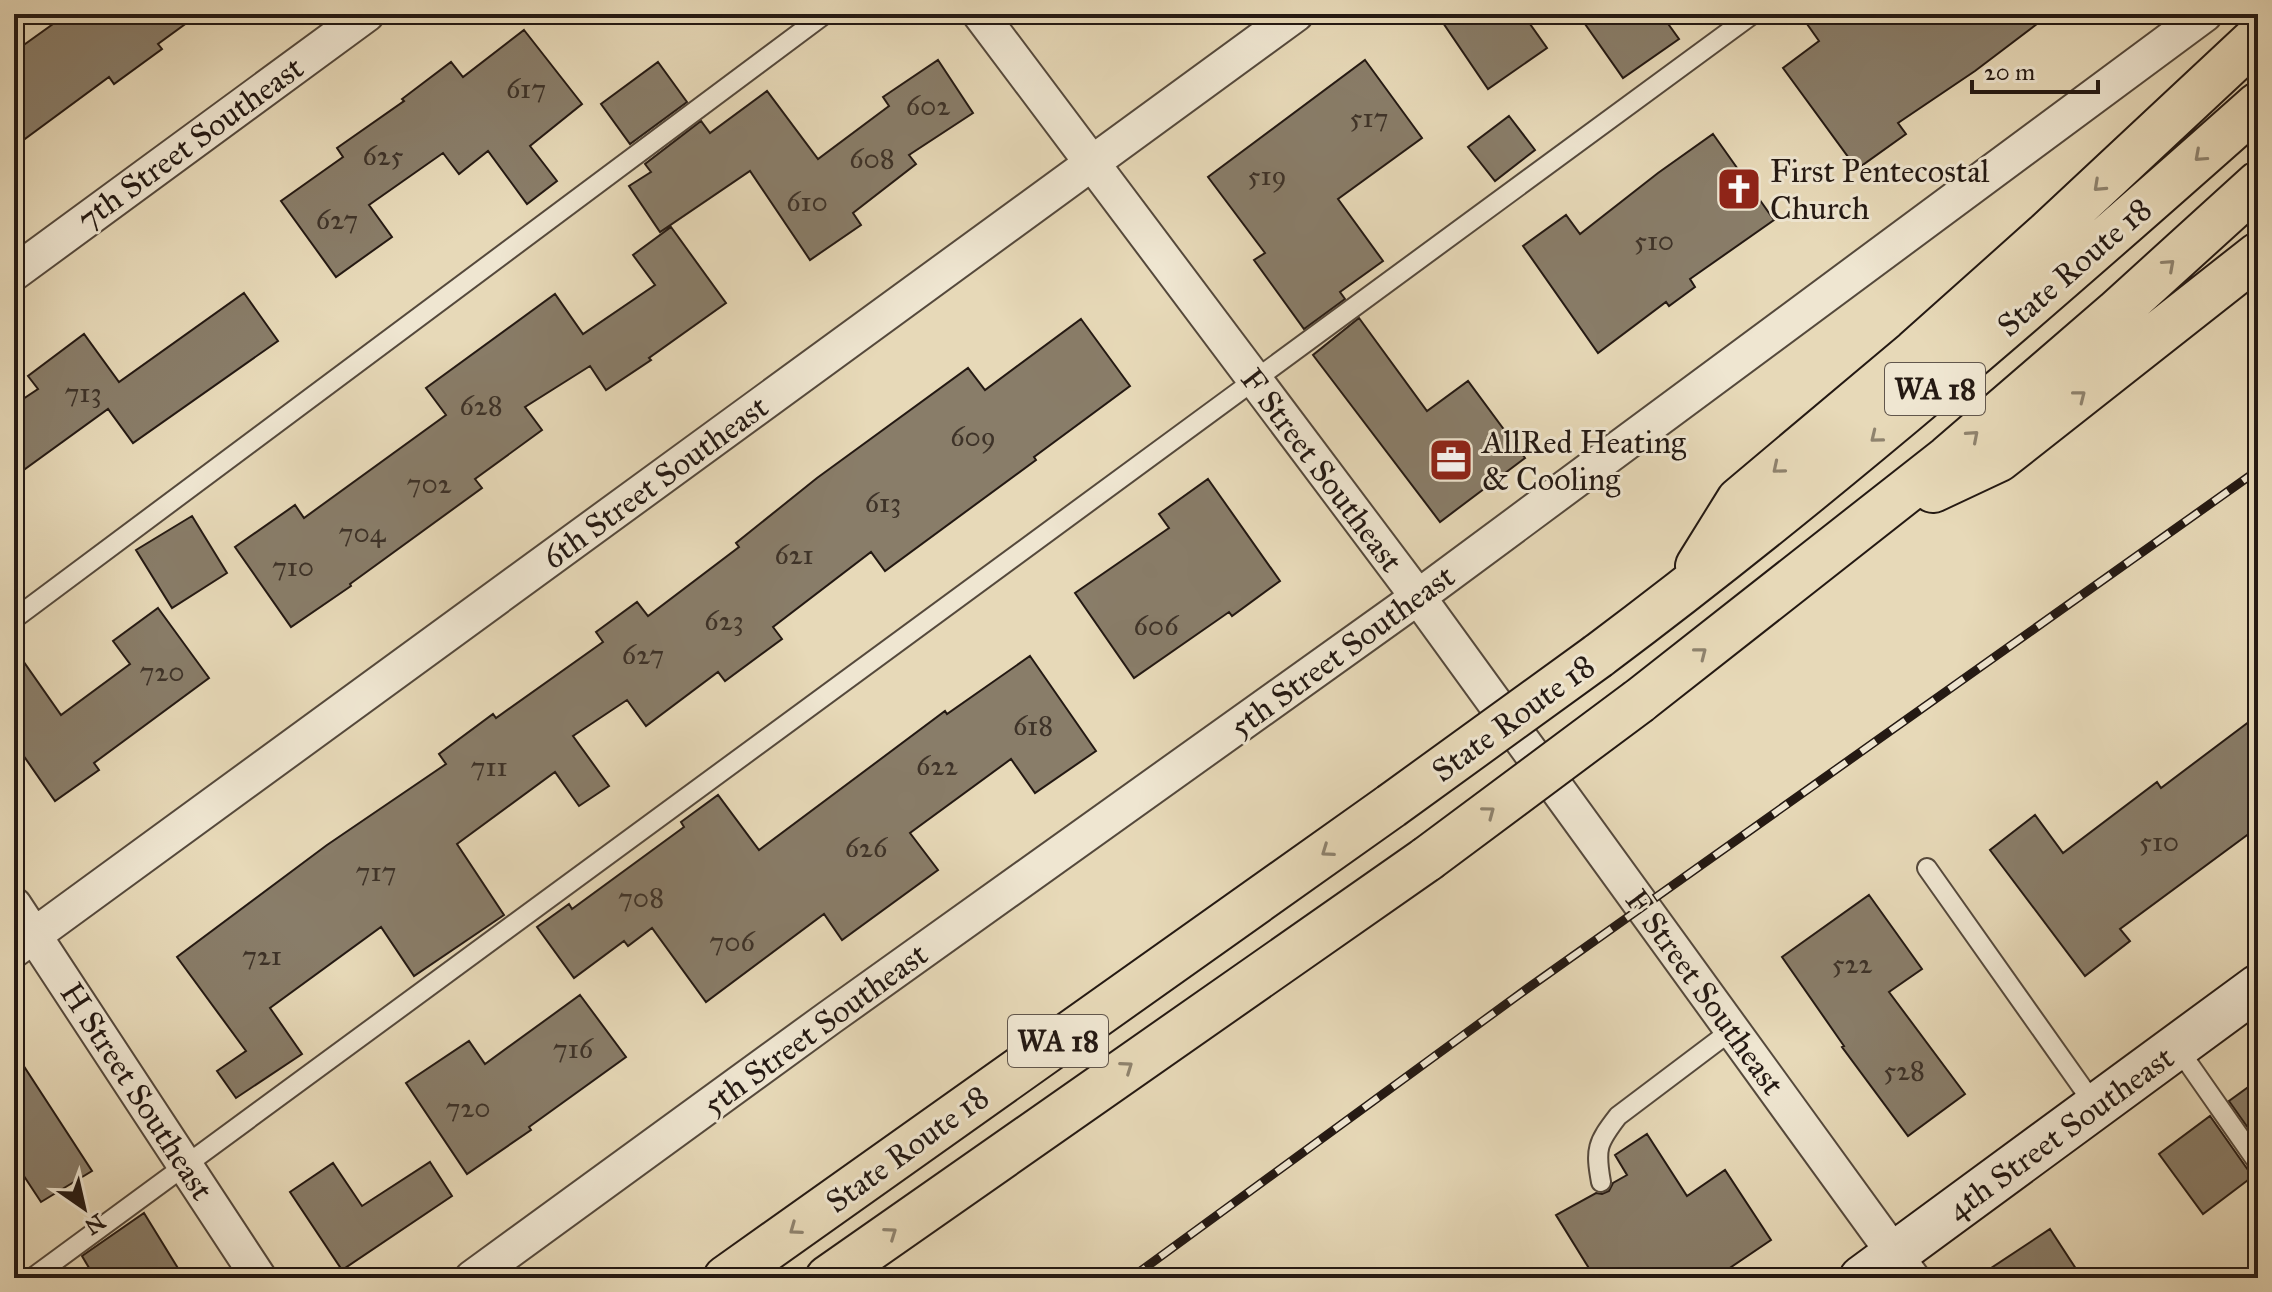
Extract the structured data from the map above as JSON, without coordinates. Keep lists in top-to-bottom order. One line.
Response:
{"streets":{"highway":["State Route 18","WA 18"],"street":["7th Street Southeast","F Street Southeast","6th Street Southeast","5th Street Southeast","H Street Southeast","4th Street Southeast"]},"crossings":[["F Street Southeast","6th Street Southeast"],["F Street Southeast","5th Street Southeast"],["F Street Southeast","4th Street Southeast"],["6th Street Southeast","H Street Southeast"]],"places":{"church":["First Pentecostal Church"],"office":["AllRed Heating & Cooling"]},"house_numbers":["617","602","517","625","608","519","610","627","510","713","628","609","702","613","704","621","710","623","606","627","720","618","622","711","510","626","717","708","706","721","522","716","528","720"],"scale_bar":"20 m","north":"bottom right"}
